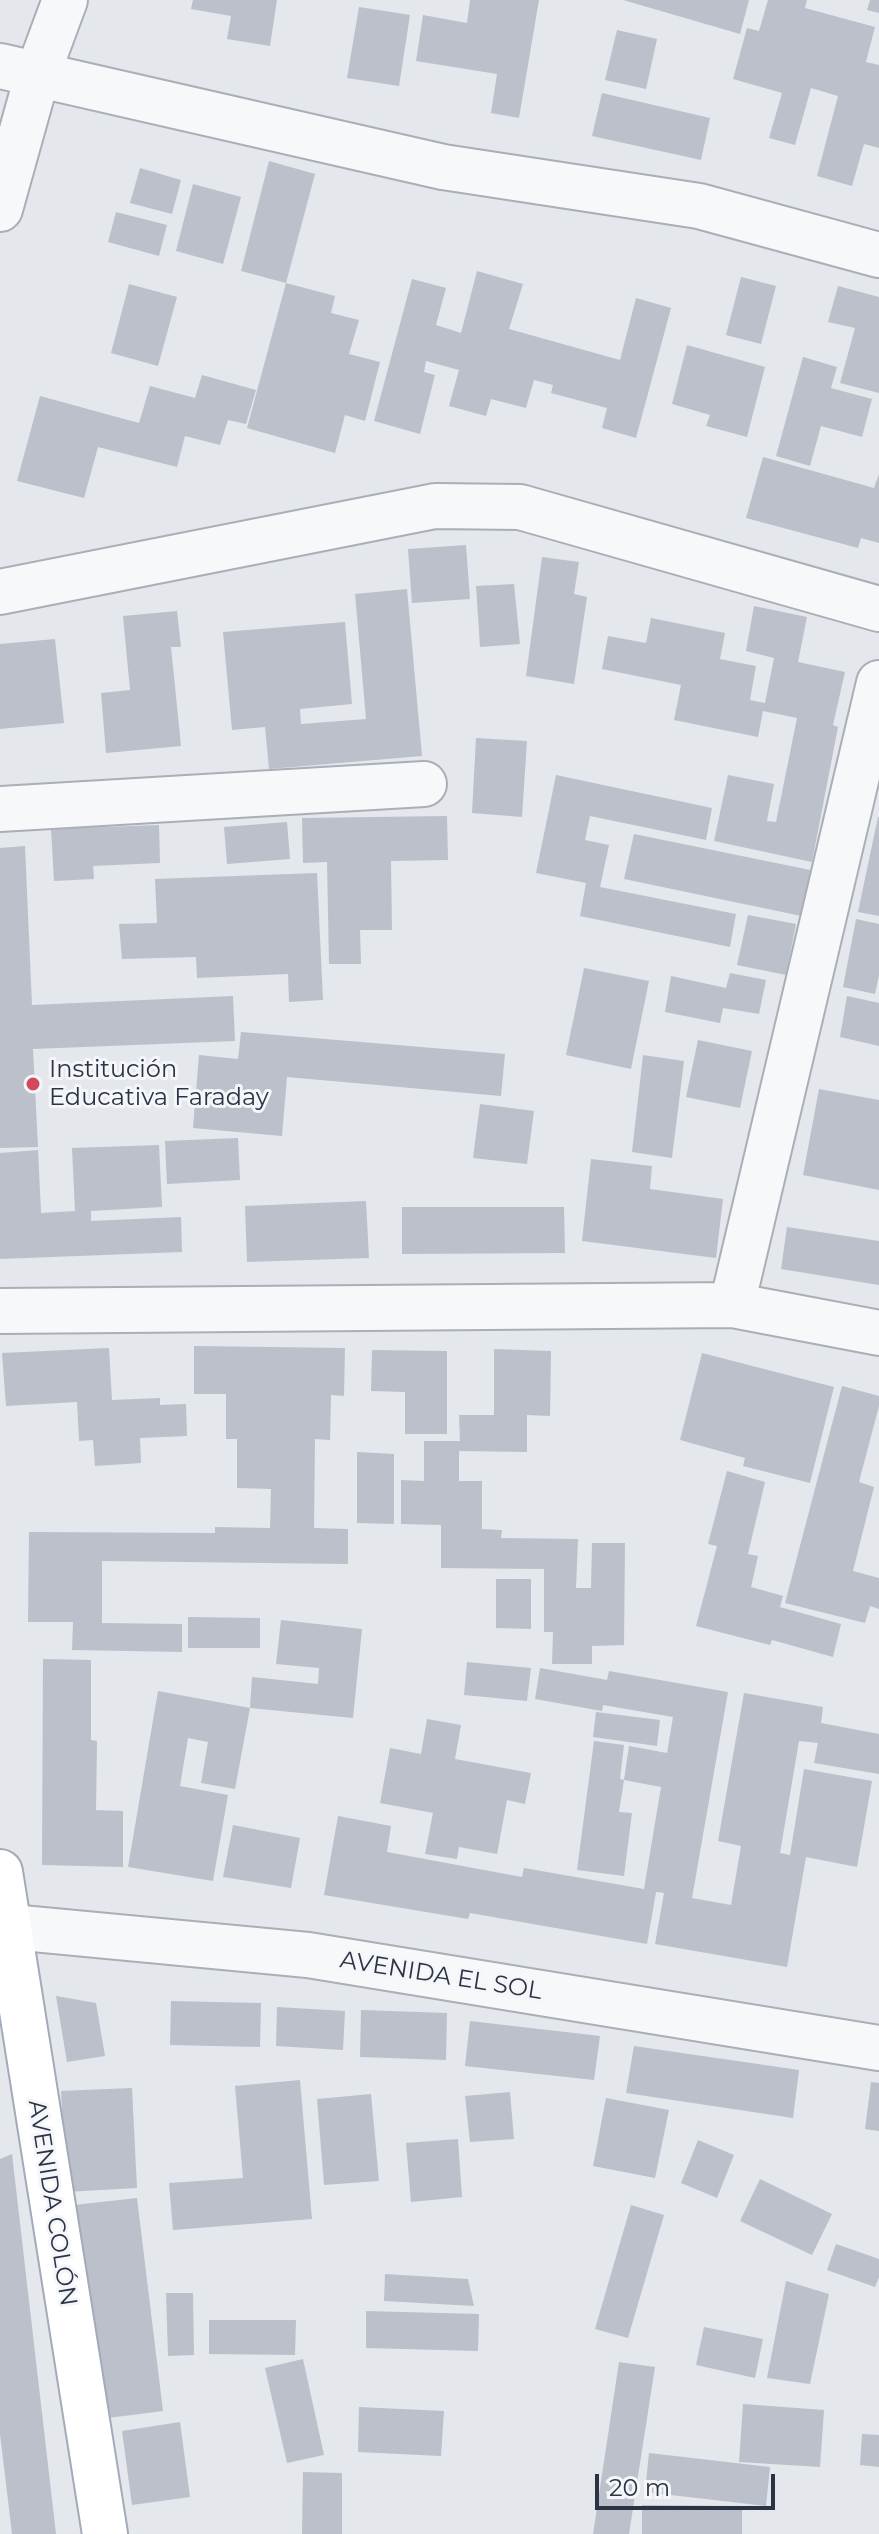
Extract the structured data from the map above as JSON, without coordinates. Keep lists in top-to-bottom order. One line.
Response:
{"streets":{"main road":["AVENIDA COLÓN"],"street":["AVENIDA EL SOL"]},"crossings":[["AVENIDA EL SOL","AVENIDA COLÓN"]],"places":["Institución Educativa Faraday"],"scale_bar":"20 m"}
